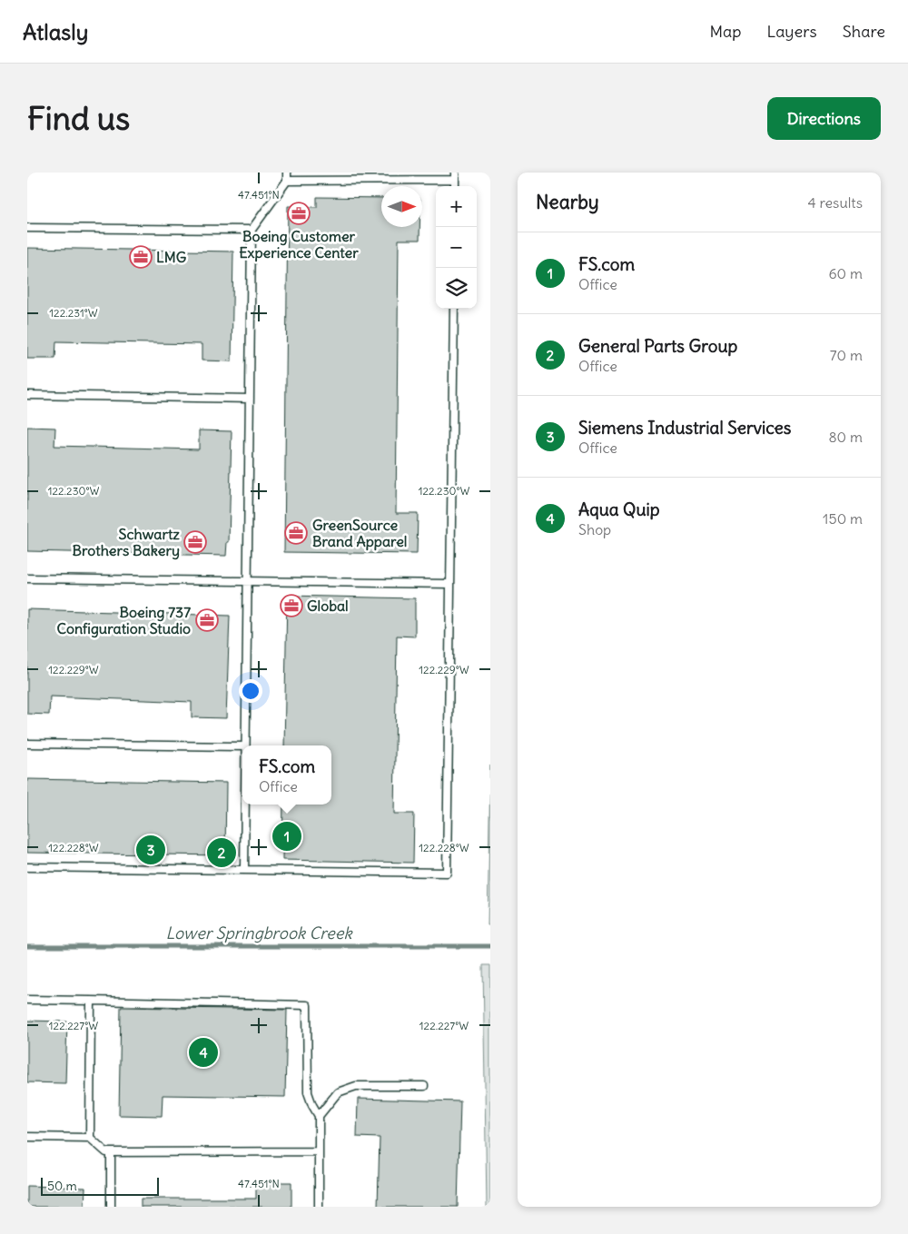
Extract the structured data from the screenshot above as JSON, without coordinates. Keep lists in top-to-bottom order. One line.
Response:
{"water":["Lower Springbrook Creek"],"places":{"office":["Boeing Customer Experience Center","LMG","GreenSource Brand Apparel","Schwartz Brothers Bakery","Global","Boeing 737 Configuration Studio"]},"scale_bar":"50 m","north":"right","page":{"header":"Atlasly","nav":["Map","Layers","Share"],"buttons":"Directions","title":"Find us","heading":["Nearby","4 results"],"map_buttons":["+","−"],"list":[{"mark":"1","name":"FS.com","note":"Office","value":"60 m"},{"mark":"2","name":"General Parts Group","note":"Office","value":"70 m"},{"mark":"3","name":"Siemens Industrial Services","note":"Office","value":"80 m"},{"mark":"4","name":"Aqua Quip","note":"Shop","value":"150 m"}],"popup":["FS.com","Office"],"pins":["1","3","2","4"],"scale":"50 m"},"coordinates":["47.451°N","122.231°W","122.230°W","122.229°W","122.228°W","122.227°W"]}
